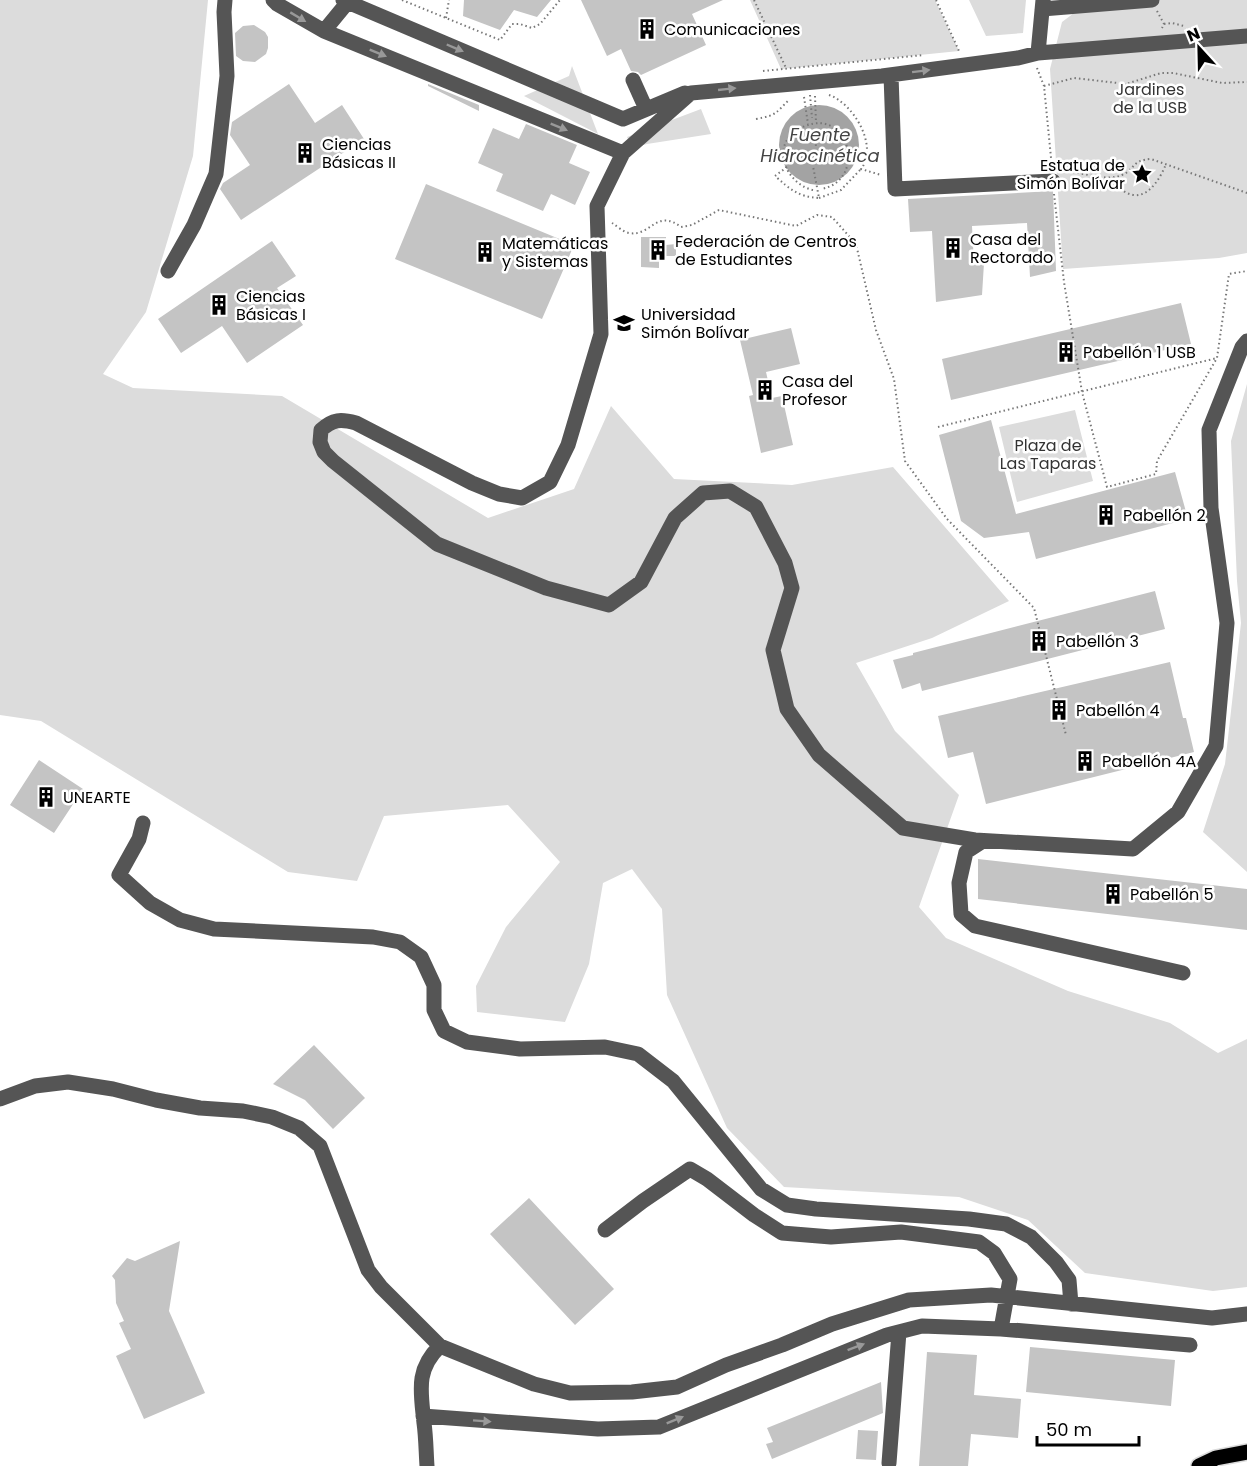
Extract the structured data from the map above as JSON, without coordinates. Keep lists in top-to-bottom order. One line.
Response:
{"water":["Fuente Hidrocinética"],"parks":["Jardines de la USB","Plaza de Las Taparas"],"places":{"building":["Comunicaciones","Ciencias Básicas II","Casa del Rectorado","Federación de Centros de Estudiantes","Matemáticas y Sistemas","Ciencias Básicas I","Pabellón 1 USB","Casa del Profesor","Pabellón 2","Pabellón 3","Pabellón 4","Pabellón 4A","UNEARTE","Pabellón 5"],"place":["Estatua de Simón Bolívar"],"school or university":["Universidad Simón Bolívar"]},"scale_bar":"50 m","north":"top"}
